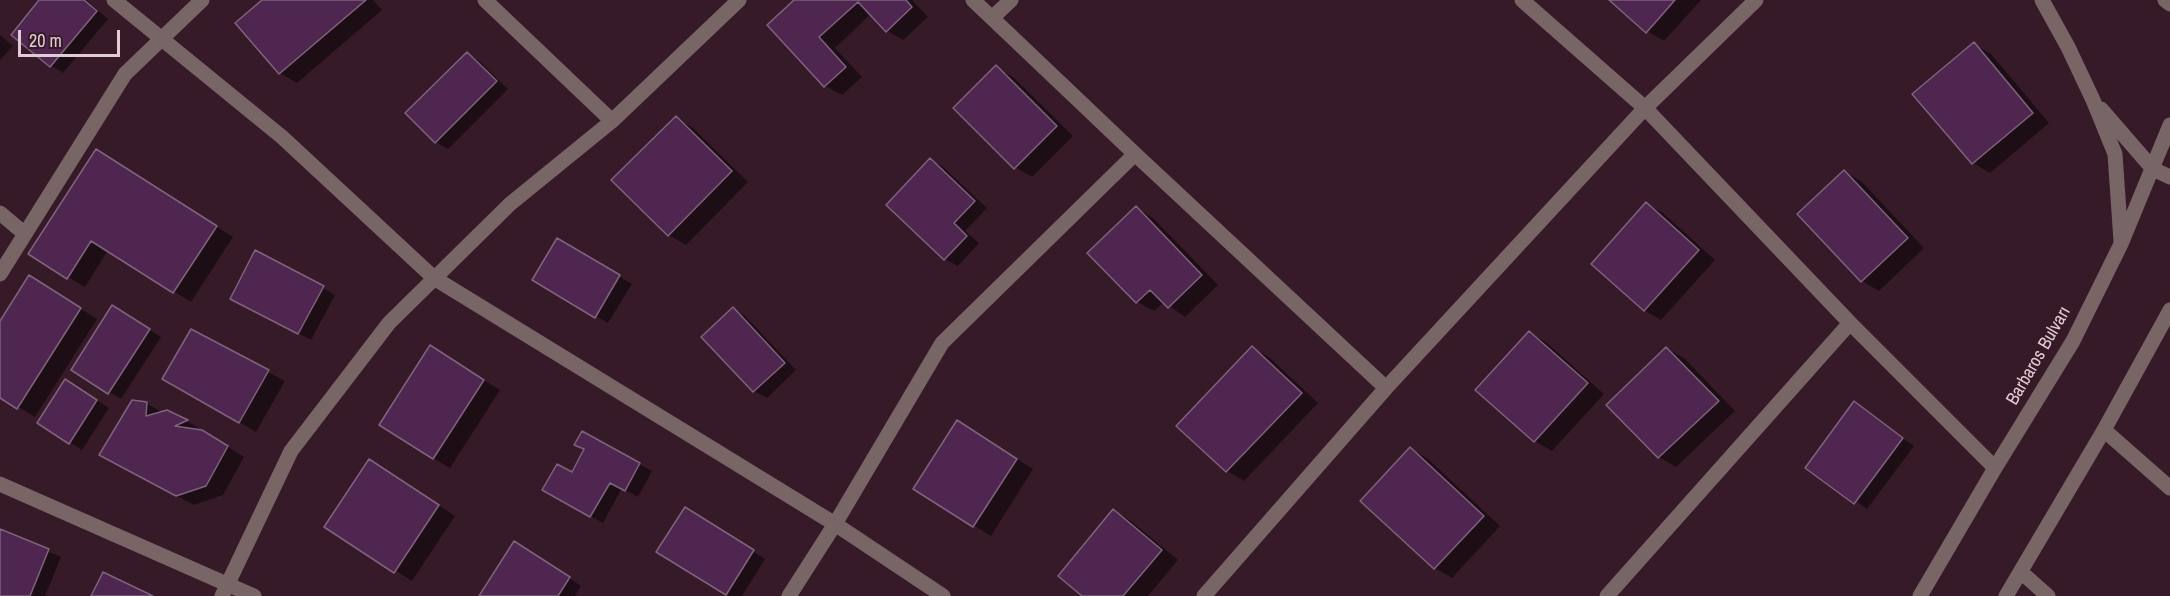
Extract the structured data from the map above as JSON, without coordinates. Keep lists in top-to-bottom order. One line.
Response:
{"streets":{"street":["Barbaros Bulvarı"]},"scale_bar":"20 m"}
